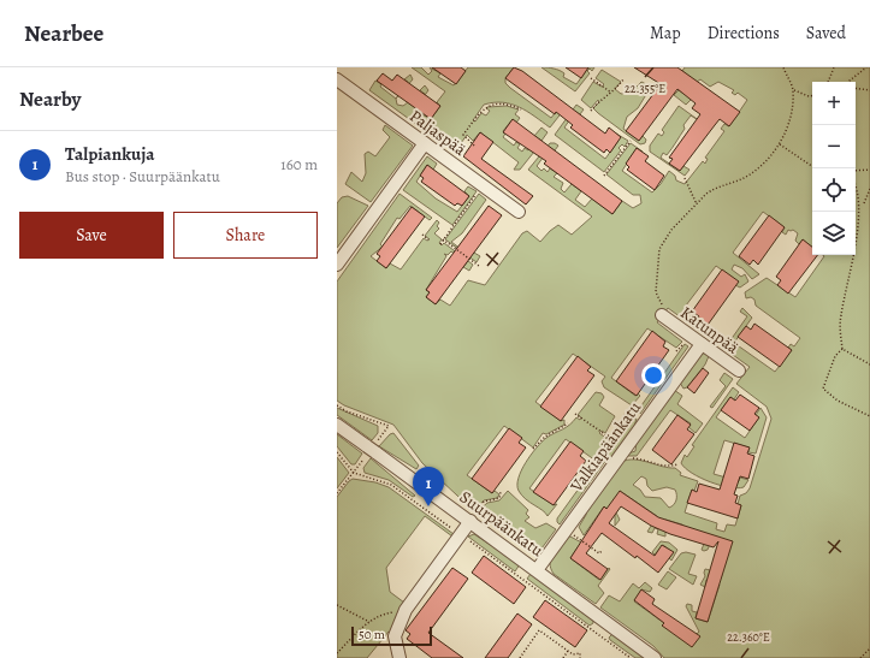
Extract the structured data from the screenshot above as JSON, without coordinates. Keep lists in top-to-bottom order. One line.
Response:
{"streets":{"street":["Paljaspää","Katunpää","Valkiapäänkatu","Suurpäänkatu"]},"crossings":[["Katunpää","Valkiapäänkatu"],["Valkiapäänkatu","Suurpäänkatu"]],"scale_bar":"50 m","page":{"header":"Nearbee","nav":["Map","Directions","Saved"],"heading":"Nearby","map_buttons":["+","−"],"list":[{"mark":"1","name":"Talpiankuja","note":"Bus stop · Suurpäänkatu","value":"160 m"}],"buttons":["Save","Share"],"pins":"1","scale":"50 m"},"coordinates":["22.355°E","22.360°E"]}
